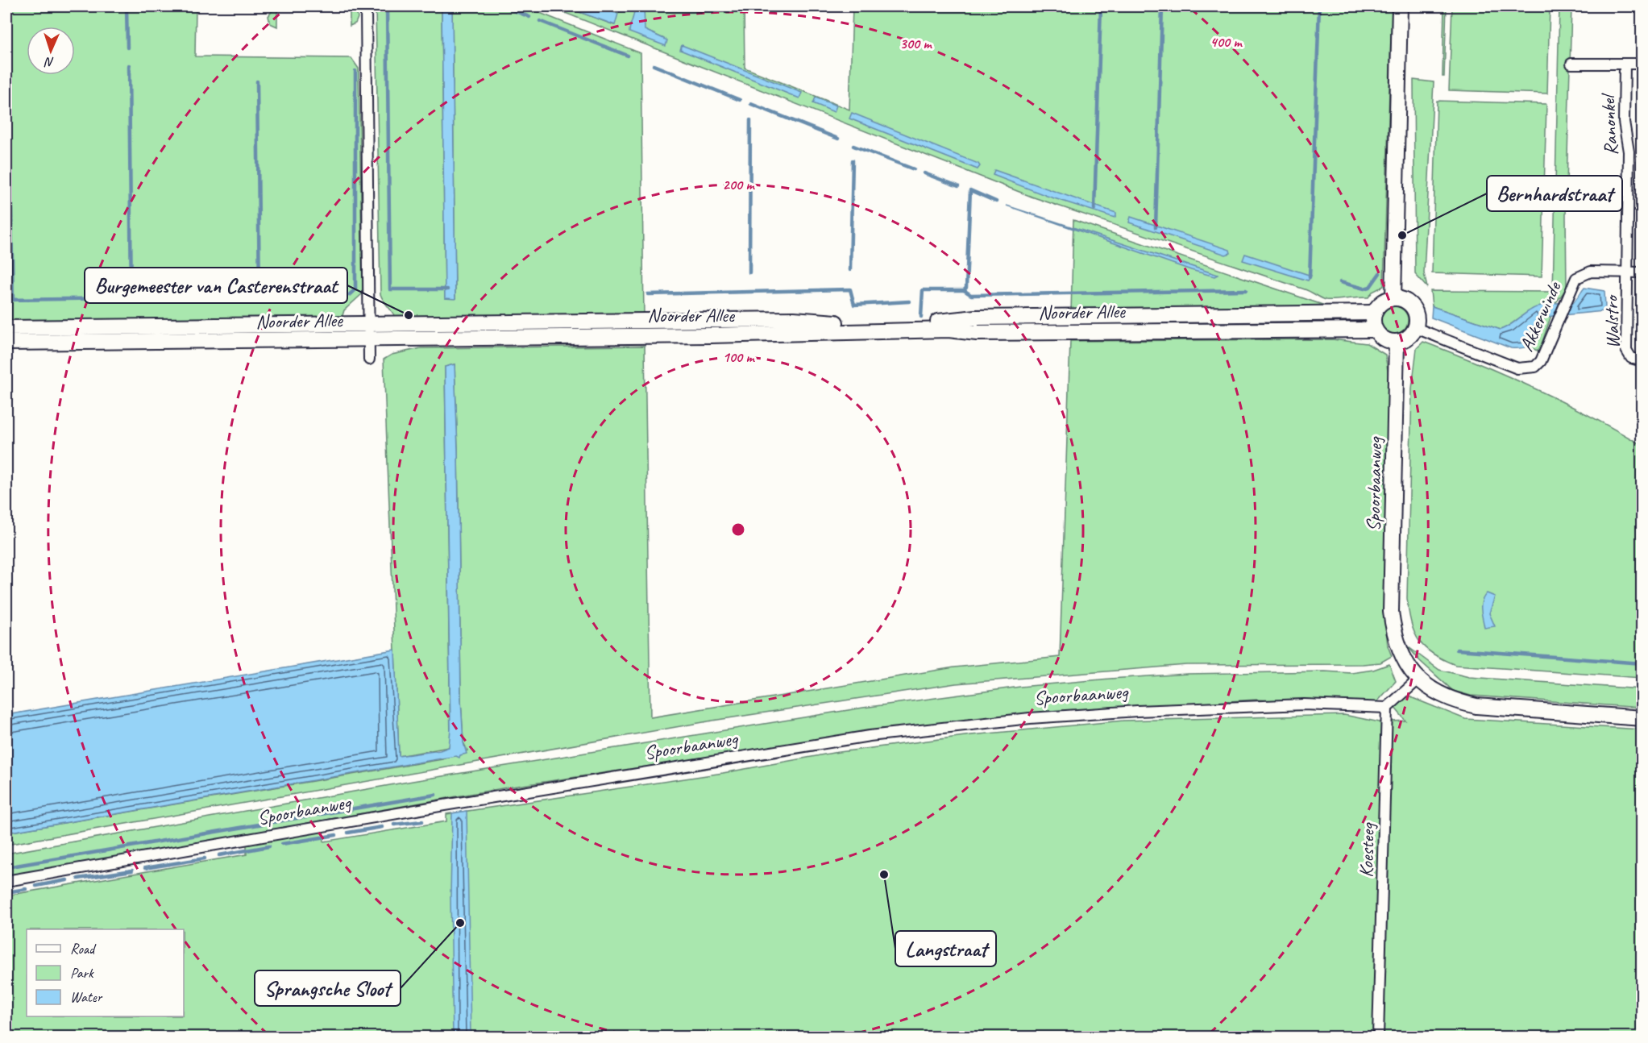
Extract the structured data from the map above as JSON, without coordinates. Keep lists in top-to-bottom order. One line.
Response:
{"streets":{"street":["Ranonkel","Noorder Allee","Akkerwinde","Walstro","Spoorbaanweg","Koesteeg"]},"crossings":[["Ranonkel","Akkerwinde"],["Ranonkel","Walstro"],["Noorder Allee","Akkerwinde"],["Noorder Allee","Spoorbaanweg"],["Akkerwinde","Walstro"],["Akkerwinde","Spoorbaanweg"],["Spoorbaanweg","Koesteeg"]],"places":["Bernhardstraat","Burgemeester van Casterenstraat","Langstraat","Sprangsche Sloot"],"legend":["Road","Park","Water"],"north":"bottom","rings":["400 m","300 m","200 m","100 m"]}
